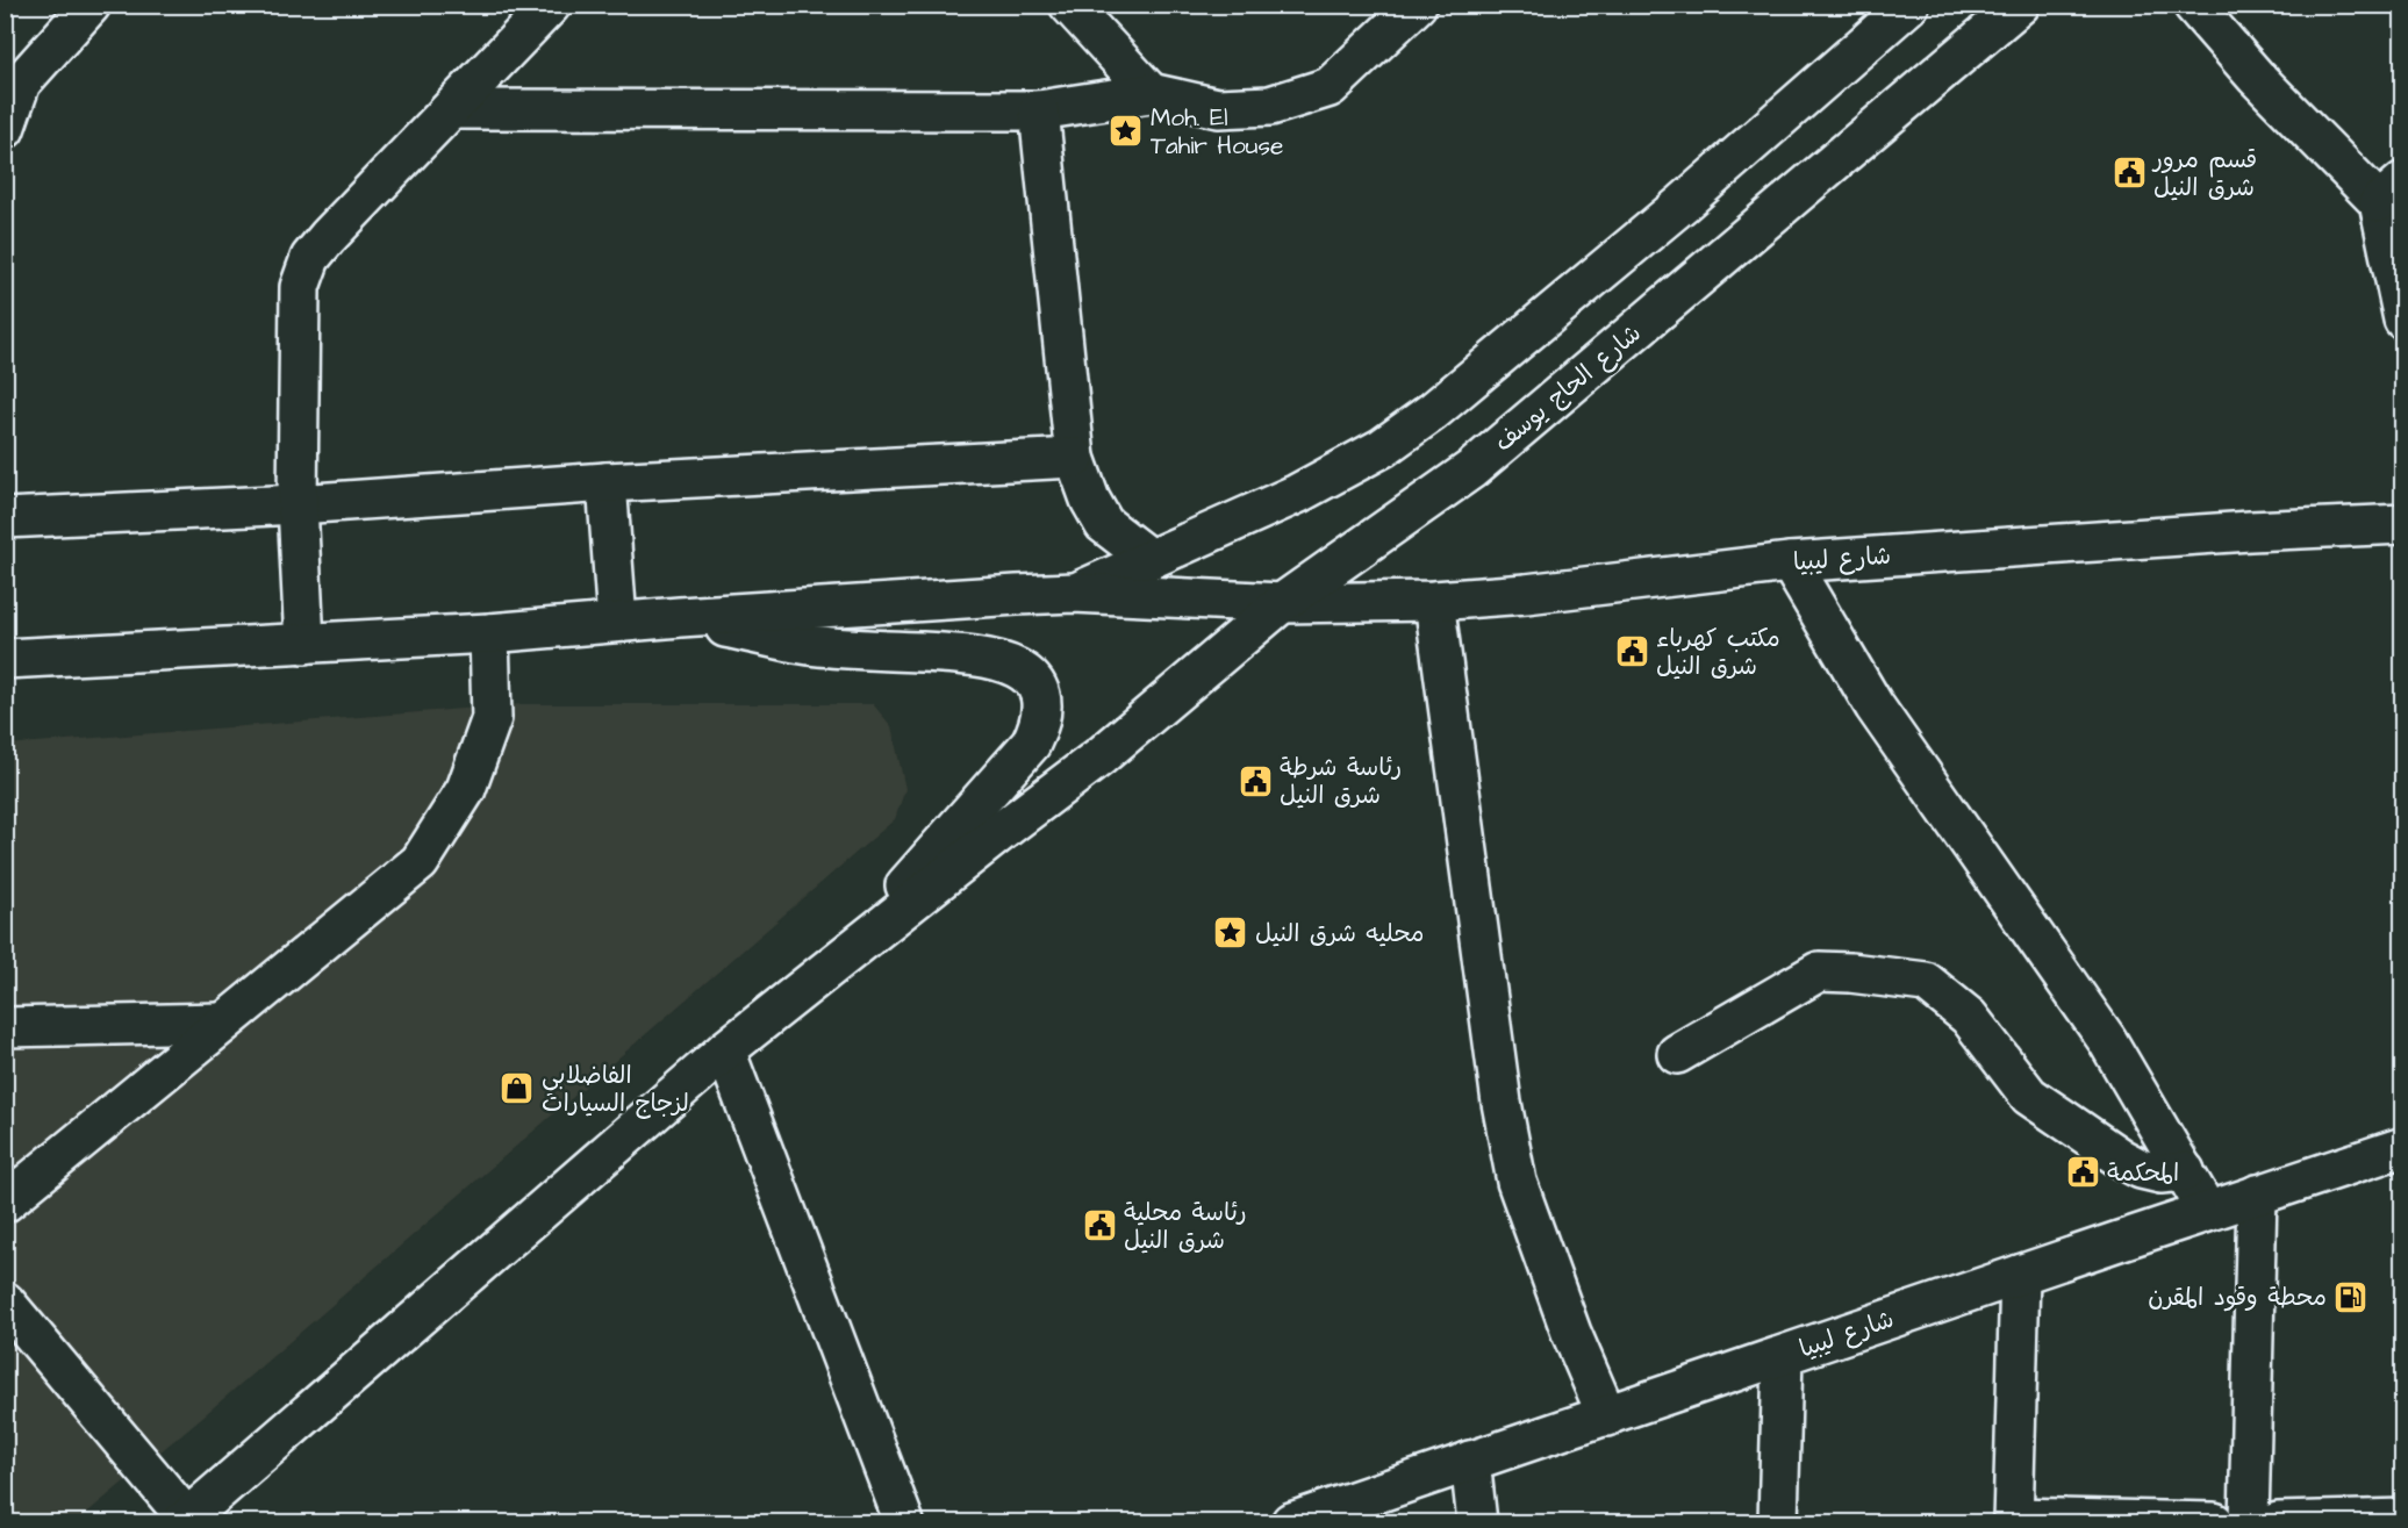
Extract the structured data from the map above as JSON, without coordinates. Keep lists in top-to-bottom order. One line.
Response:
{"streets":{"main road":["شارع الحاج يوسف","شارع ليبيا"]},"crossings":[["شارع الحاج يوسف","شارع ليبيا"]],"places":{"place":["Moh. El Tahir House","محليه شرق النيل"],"public building":["قسم مرور شرق النيل","مكتب كهرباء شرق النيل","رئاسة شرطة شرق النيل","المحكمة","رئاسة محلية شرق النيل"],"shop":["الفاضلابي لزجاج السيارات"],"fuel station":["محطة وقود المقرن"]}}
